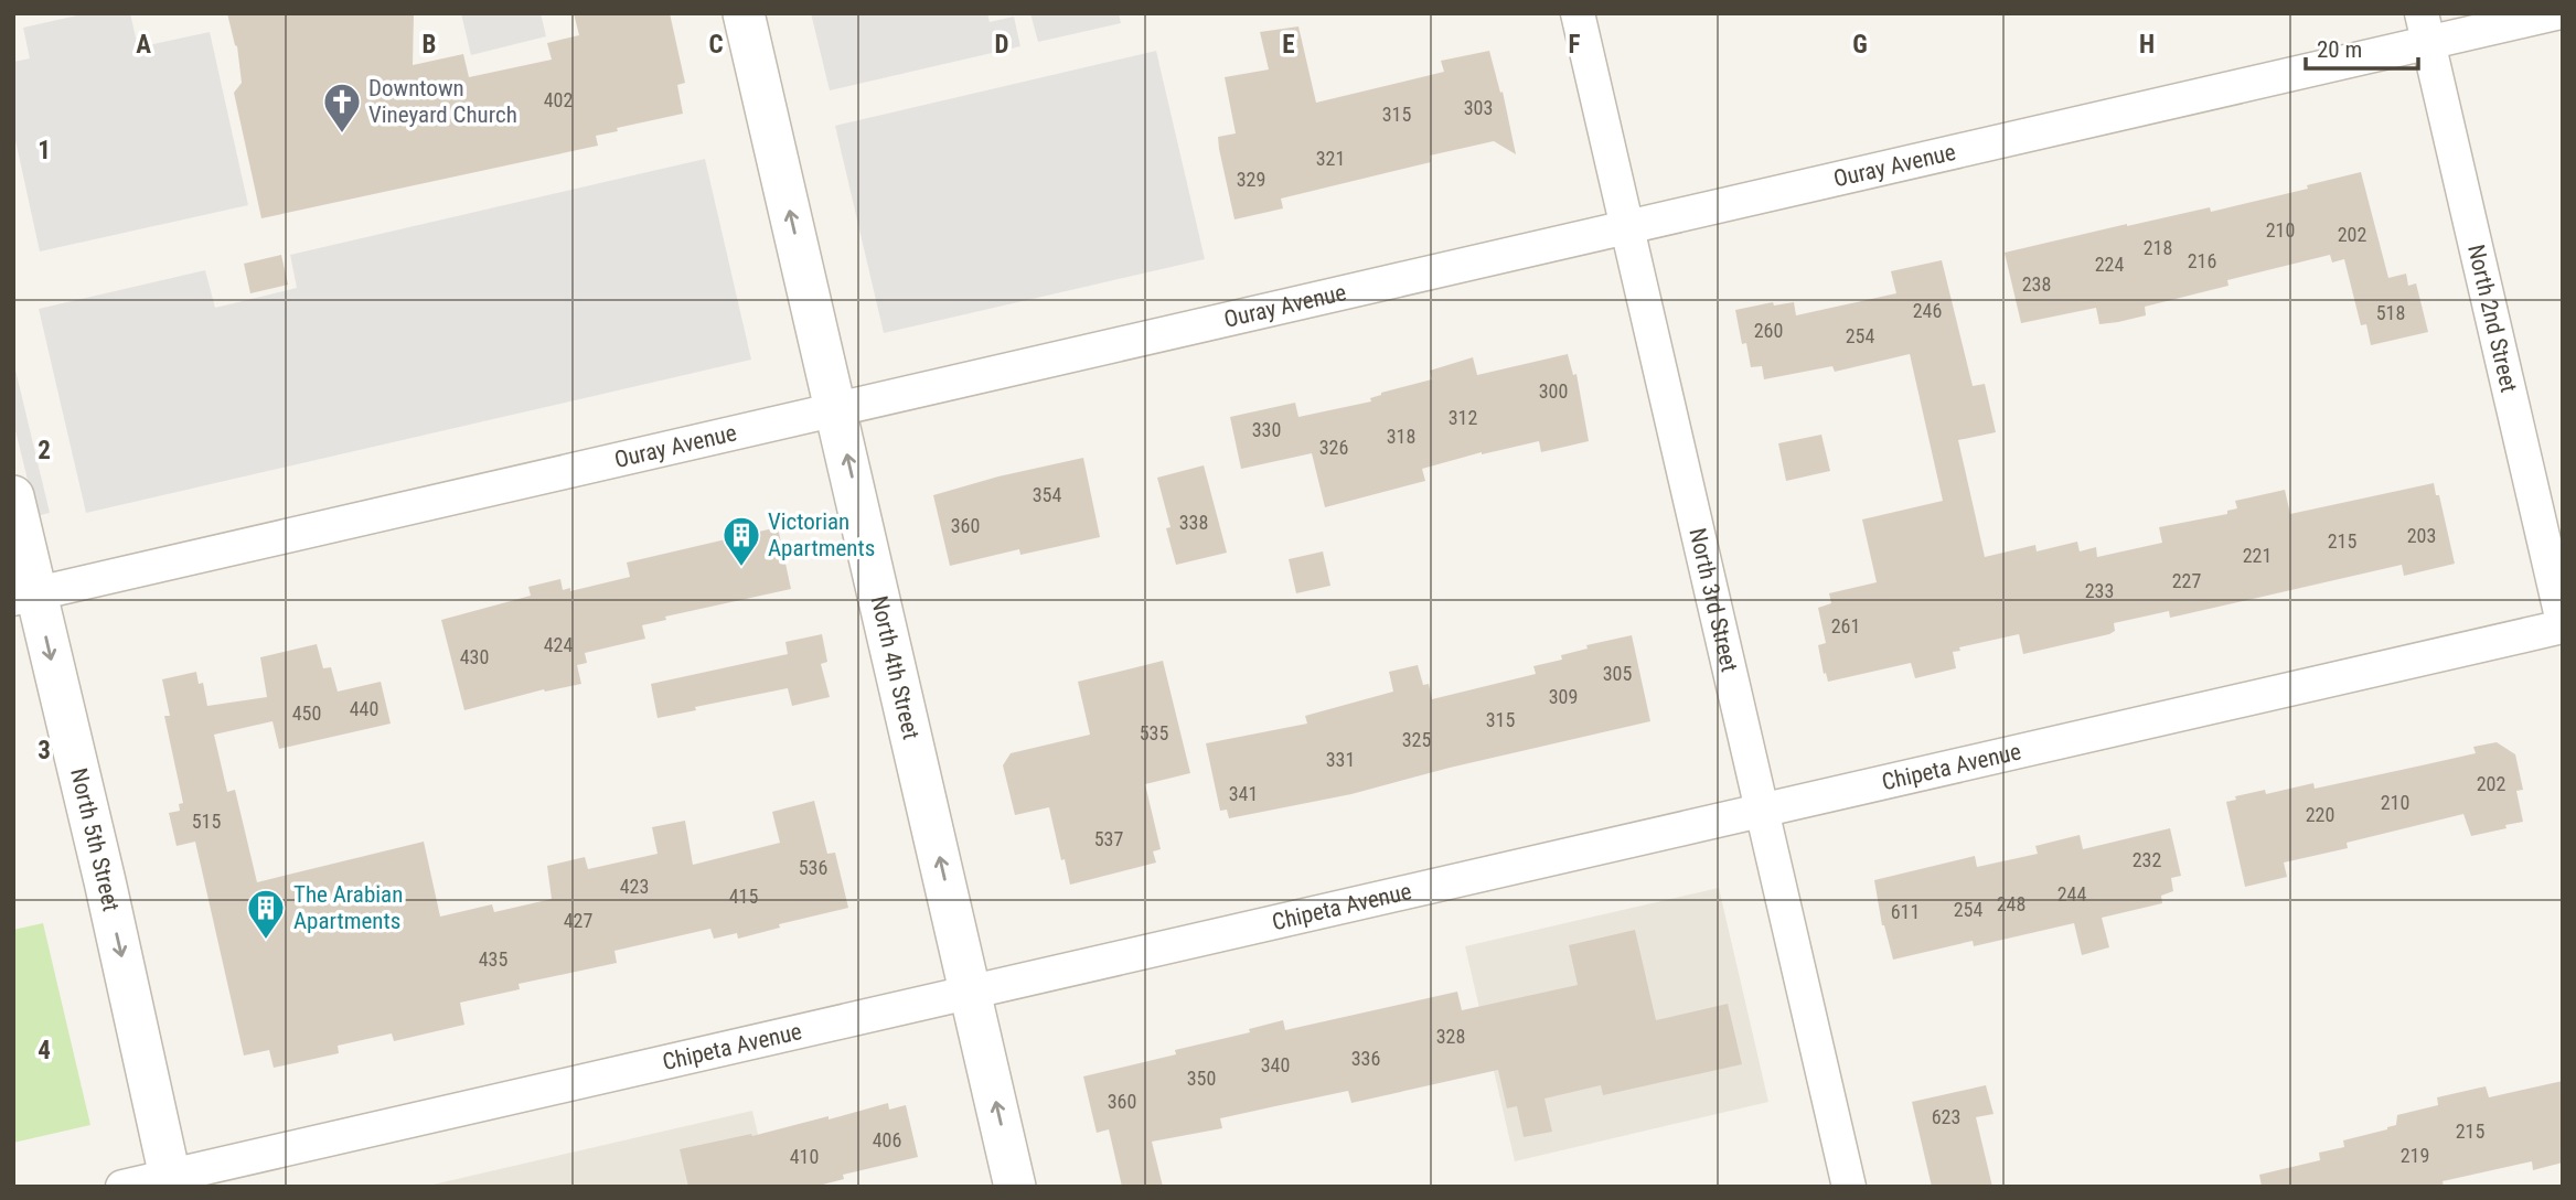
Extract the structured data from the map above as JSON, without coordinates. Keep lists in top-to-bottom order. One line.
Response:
{"streets":{"street":["Ouray Avenue","North 2nd Street","North 3rd Street","North 4th Street","Chipeta Avenue","North 5th Street"]},"crossings":[["Ouray Avenue","North 2nd Street"],["Ouray Avenue","North 3rd Street"],["Ouray Avenue","North 4th Street"],["Ouray Avenue","North 5th Street"],["North 2nd Street","Chipeta Avenue"],["North 3rd Street","Chipeta Avenue"],["North 4th Street","Chipeta Avenue"],["Chipeta Avenue","North 5th Street"]],"one_way":["North 4th Street","North 5th Street"],"places":{"church":["Downtown Vineyard Church"],"building":["Victorian Apartments","The Arabian Apartments"]},"house_numbers":["402","303","315","321","329","210","202","218","216","224","238","246","518","260","254","300","312","330","318","326","354","338","360","203","215","221","227","233","261","424","430","305","309","440","450","315","535","325","331","202","341","210","220","515","537","232","536","423","244","415","248","254","611","427","435","328","336","340","350","360","623","215","406","219","410"],"scale_bar":"20 m","grid":{"columns":["A","B","C","D","E","F","G","H"],"rows":["1","2","3","4"]}}
